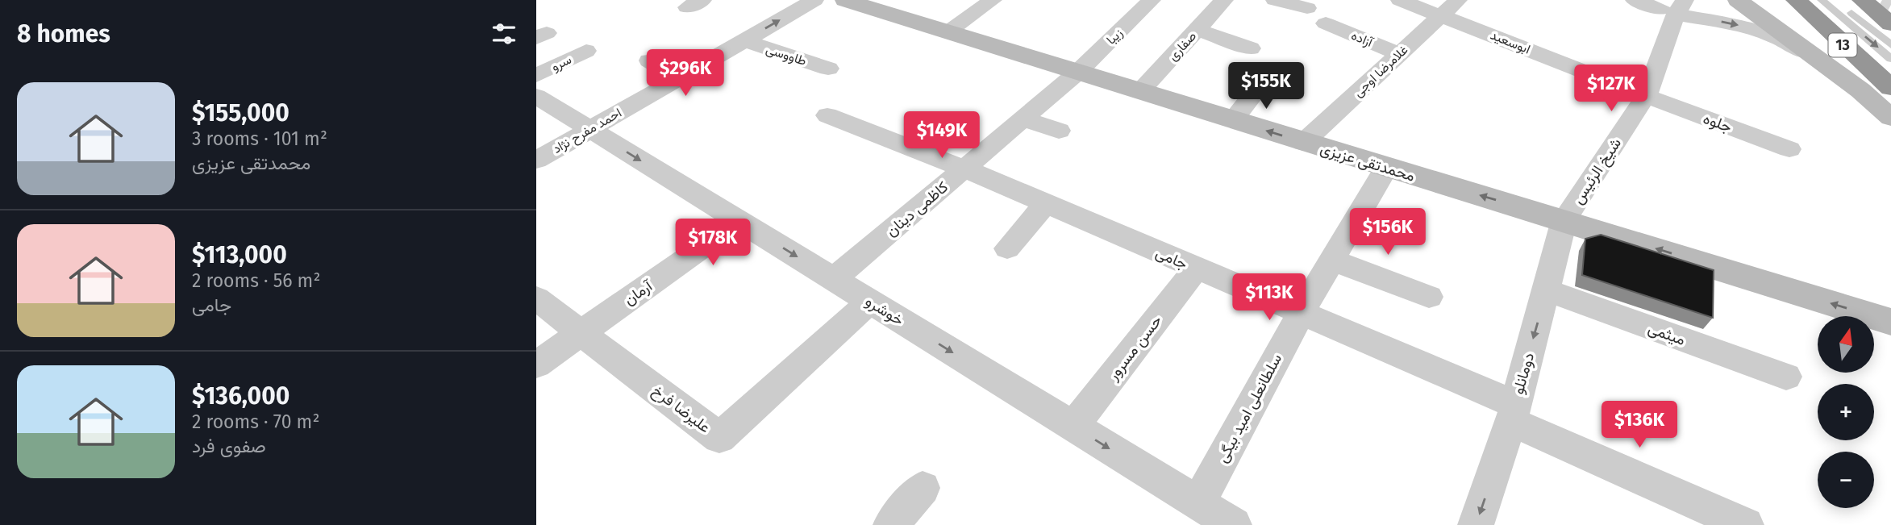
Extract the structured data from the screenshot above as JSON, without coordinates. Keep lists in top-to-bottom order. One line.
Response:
{"streets":{"highway":["13"],"main road":["محمدتقی عزیزی"],"street":["زیبا","آزاده","ابوسعید","صفاری","طاووسی","سرو","غلامرضا اوجی","جلوه","احمد مفرح نژاد","شیخ الرئیس","کاظمی دینان","جامی","آرمان","خوشرو","میثمی","حسن مسرور","دومانلو","سلطانعلی امید بیگی","علیرضا فرخ"]},"crossings":[["زیبا","محمدتقی عزیزی"],["زیبا","کاظمی دینان"],["آزاده","غلامرضا اوجی"],["ابوسعید","غلامرضا اوجی"],["صفاری","محمدتقی عزیزی"],["طاووسی","احمد مفرح نژاد"],["غلامرضا اوجی","محمدتقی عزیزی"],["جلوه","شیخ الرئیس"],["احمد مفرح نژاد","خوشرو"],["محمدتقی عزیزی","شیخ الرئیس"],["محمدتقی عزیزی","کاظمی دینان"],["محمدتقی عزیزی","دومانلو"],["محمدتقی عزیزی","سلطانعلی امید بیگی"],["شیخ الرئیس","دومانلو"],["کاظمی دینان","جامی"],["کاظمی دینان","خوشرو"],["جامی","حسن مسرور"],["جامی","دومانلو"],["جامی","سلطانعلی امید بیگی"],["آرمان","خوشرو"],["آرمان","علیرضا فرخ"],["خوشرو","حسن مسرور"],["خوشرو","سلطانعلی امید بیگی"],["خوشرو","علیرضا فرخ"],["میثمی","دومانلو"]],"one_way":["خوشرو","دومانلو"],"north":"top","page":{"heading":"8 homes","price":["$296K","$155K","$127K","$149K","$156K","$178K","$113K","$136K"],"list":[{"name":"$155,000","note":"3 rooms · 101 m² · محمدتقی عزیزی"},{"name":"$113,000","note":"2 rooms · 56 m² · جامی"},{"name":"$136,000","note":"2 rooms · 70 m² · صفوی فرد"}],"map_buttons":["+","−"]}}
